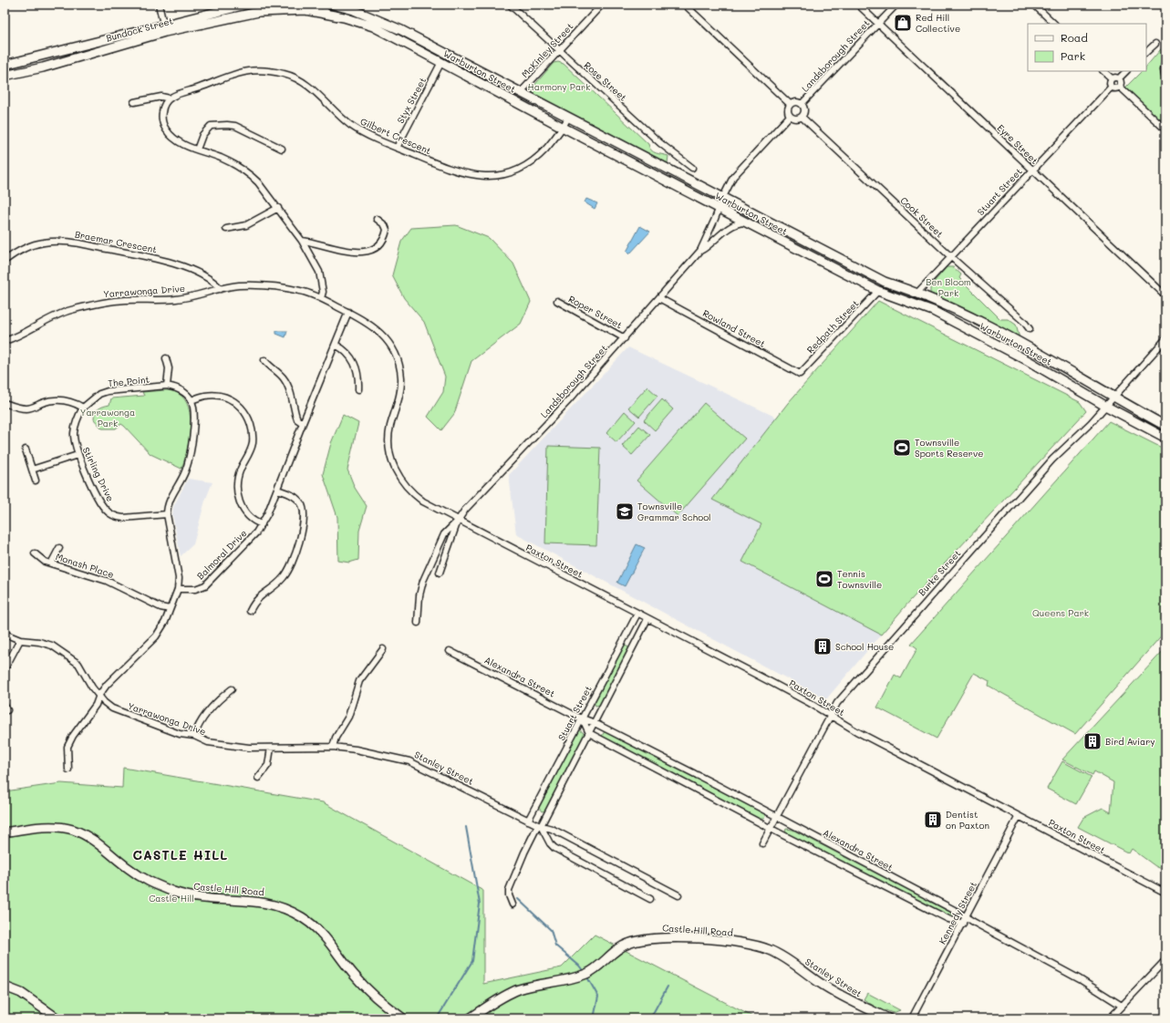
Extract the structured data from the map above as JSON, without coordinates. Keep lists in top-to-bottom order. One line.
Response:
{"streets":{"main road":["Bundock Street","Warburton Street","Stanley Street","Castle Hill Road"],"street":["McKinley Street","Landsborough Street","Rose Street","Styx Street","Gilbert Crescent","Eyre Street","Stuart Street","Cook Street","Braemar Crescent","Yarrawonga Drive","Roper Street","Redpath Street","Rowland Street","The Point","Stirling Drive","Balmoral Drive","Paxton Street","Monash Place","Burke Street","Alexandra Street","Kennedy Street"]},"crossings":[["Bundock Street","Warburton Street"],["McKinley Street","Warburton Street"],["McKinley Street","Rose Street"],["Landsborough Street","Warburton Street"],["Landsborough Street","Eyre Street"],["Landsborough Street","Cook Street"],["Landsborough Street","Yarrawonga Drive"],["Landsborough Street","Roper Street"],["Landsborough Street","Rowland Street"],["Landsborough Street","Paxton Street"],["Warburton Street","Styx Street"],["Warburton Street","Gilbert Crescent"],["Warburton Street","Stuart Street"],["Warburton Street","Redpath Street"],["Warburton Street","Burke Street"],["Styx Street","Gilbert Crescent"],["Eyre Street","Stuart Street"],["Stuart Street","Cook Street"],["Stuart Street","Paxton Street"],["Stuart Street","Alexandra Street"],["Stuart Street","Stanley Street"],["Braemar Crescent","Yarrawonga Drive"],["Yarrawonga Drive","Balmoral Drive"],["Yarrawonga Drive","Paxton Street"],["Yarrawonga Drive","Stanley Street"],["Redpath Street","Rowland Street"],["The Point","Stirling Drive"],["Paxton Street","Burke Street"],["Paxton Street","Kennedy Street"],["Burke Street","Alexandra Street"],["Alexandra Street","Kennedy Street"],["Stanley Street","Castle Hill Road"]],"districts":["CASTLE HILL"],"parks":["Harmony Park","Ben Bloom Park","Yarrawonga Park","Queens Park","Castle Hill"],"places":{"shop":["Red Hill Collective"],"sports":["Townsville Sports Reserve","Tennis Townsville"],"school or university":["Townsville Grammar School"],"building":["School House","Bird Aviary","Dentist on Paxton"]},"legend":["Road","Park"]}
